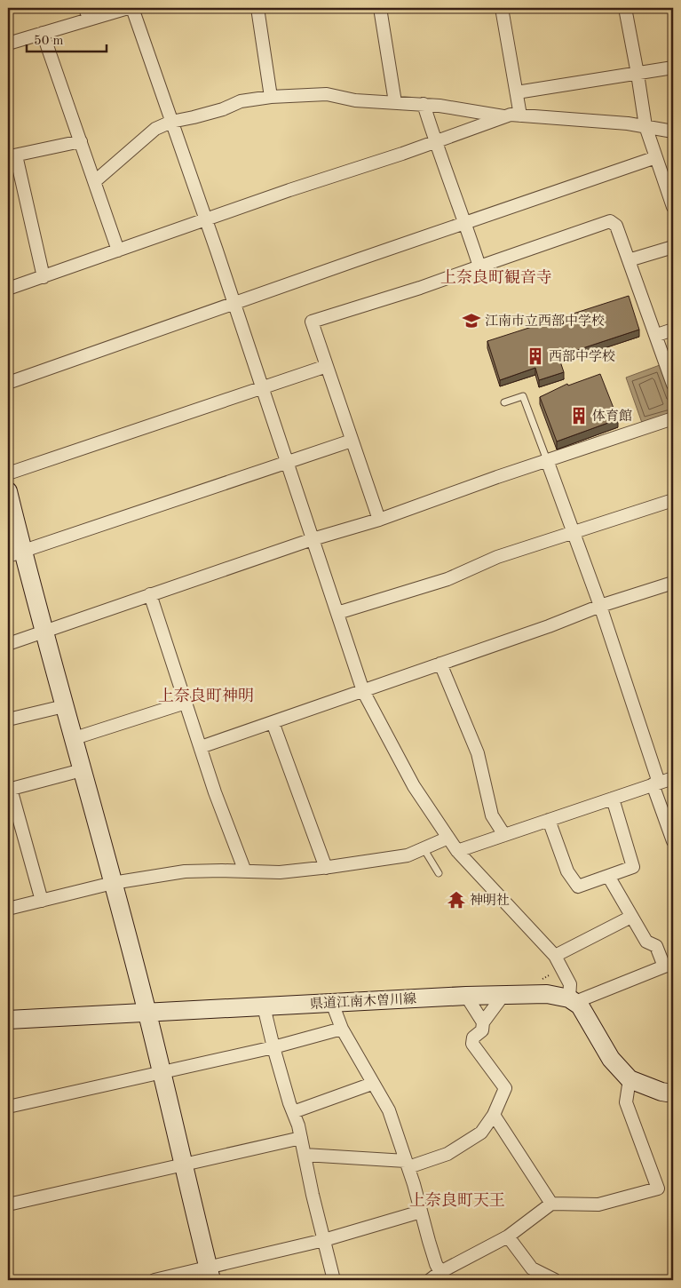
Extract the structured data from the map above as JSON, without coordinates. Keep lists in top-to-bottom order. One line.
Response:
{"streets":{"street":["県道江南木曽川線"]},"districts":["上奈良町観音寺","上奈良町神明","上奈良町天王"],"places":{"school or university":["江南市立西部中学校"],"building":["西部中学校","体育館"],"temple":["神明社"]},"scale_bar":"50 m"}
